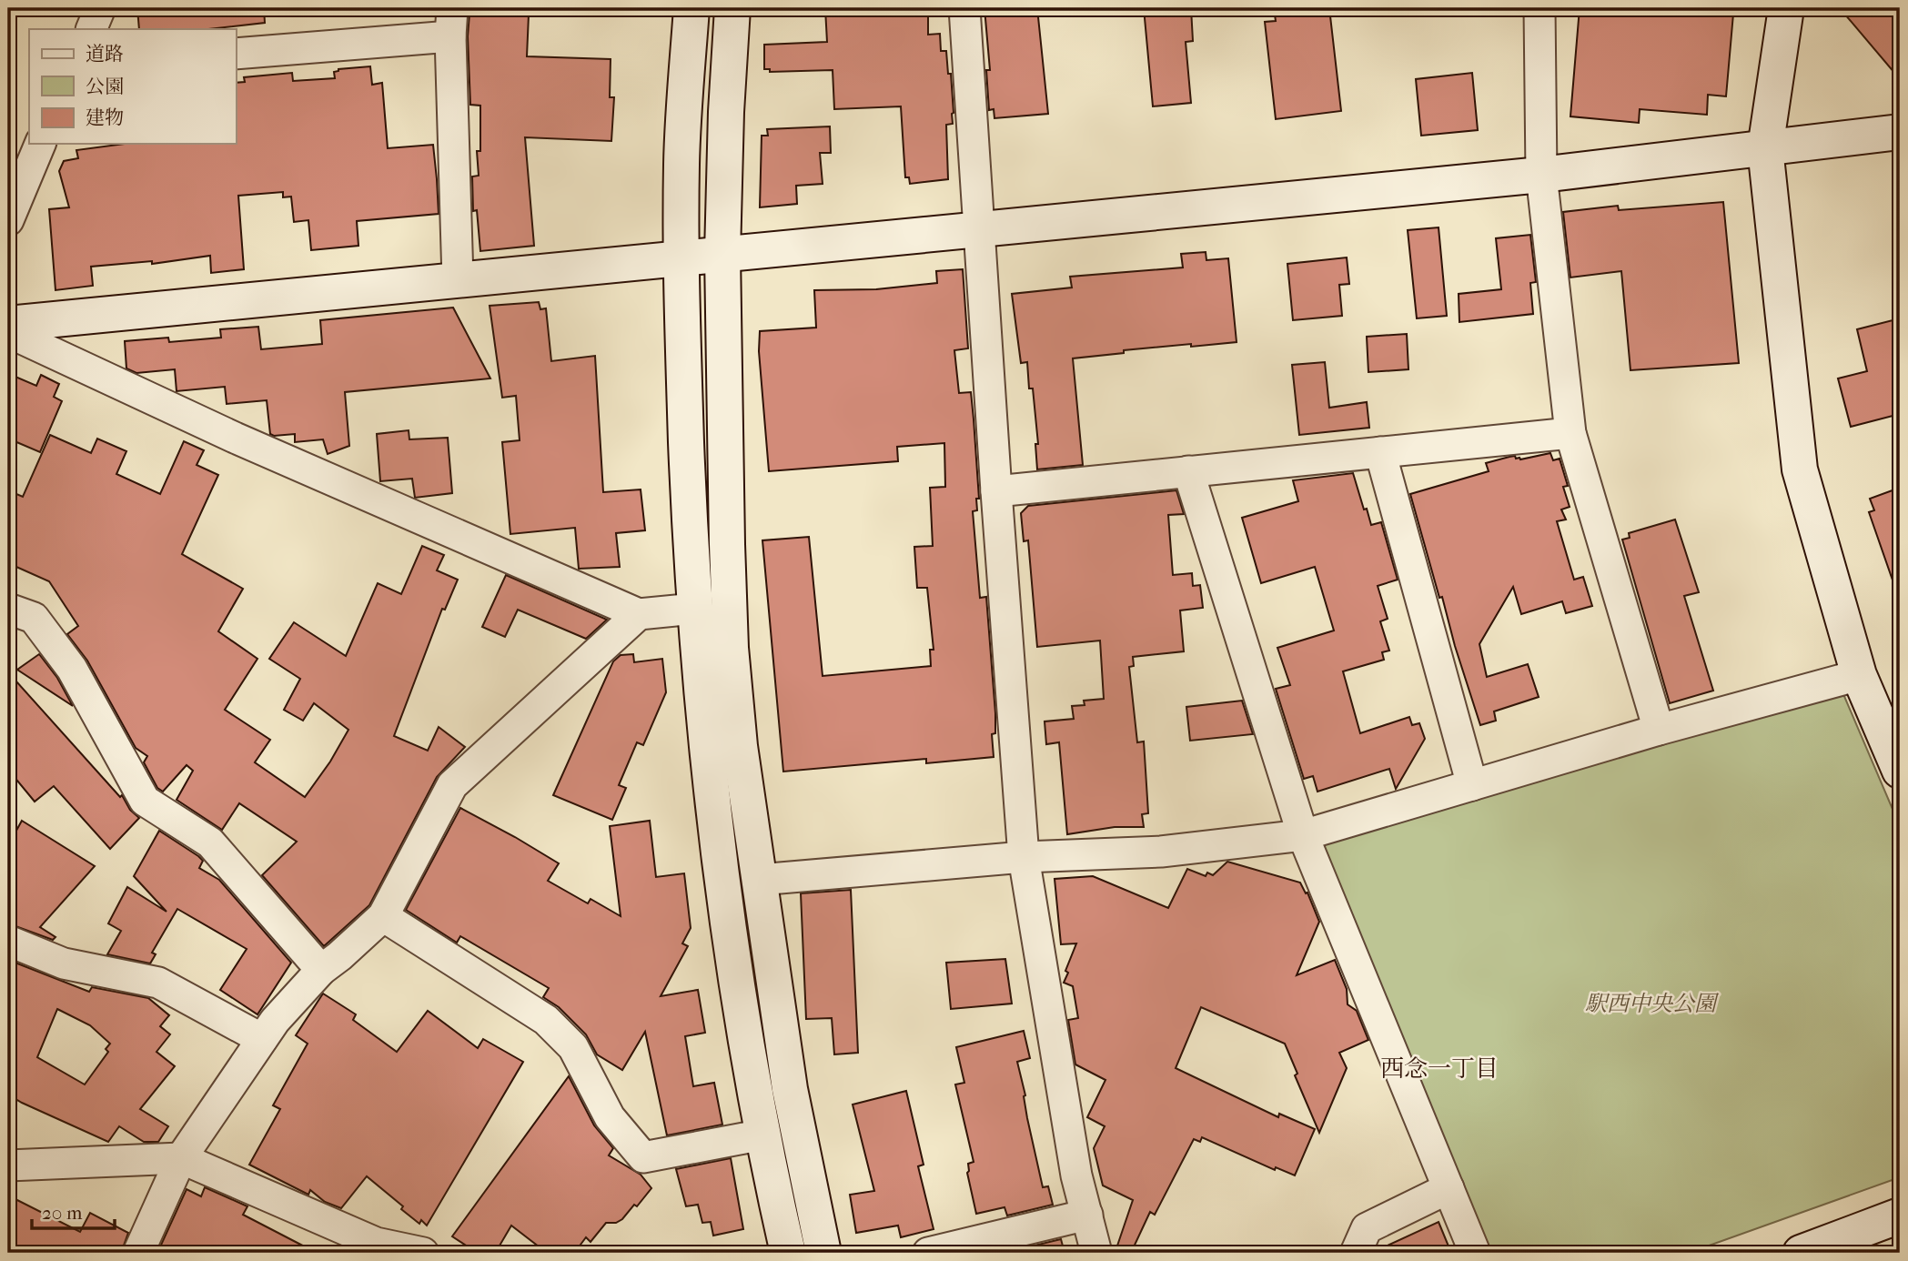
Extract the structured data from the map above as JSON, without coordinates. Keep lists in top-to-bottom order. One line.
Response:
{"districts":["西念一丁目"],"parks":["駅西中央公園"],"legend":["道路","公園","建物"],"scale_bar":"20 m"}
